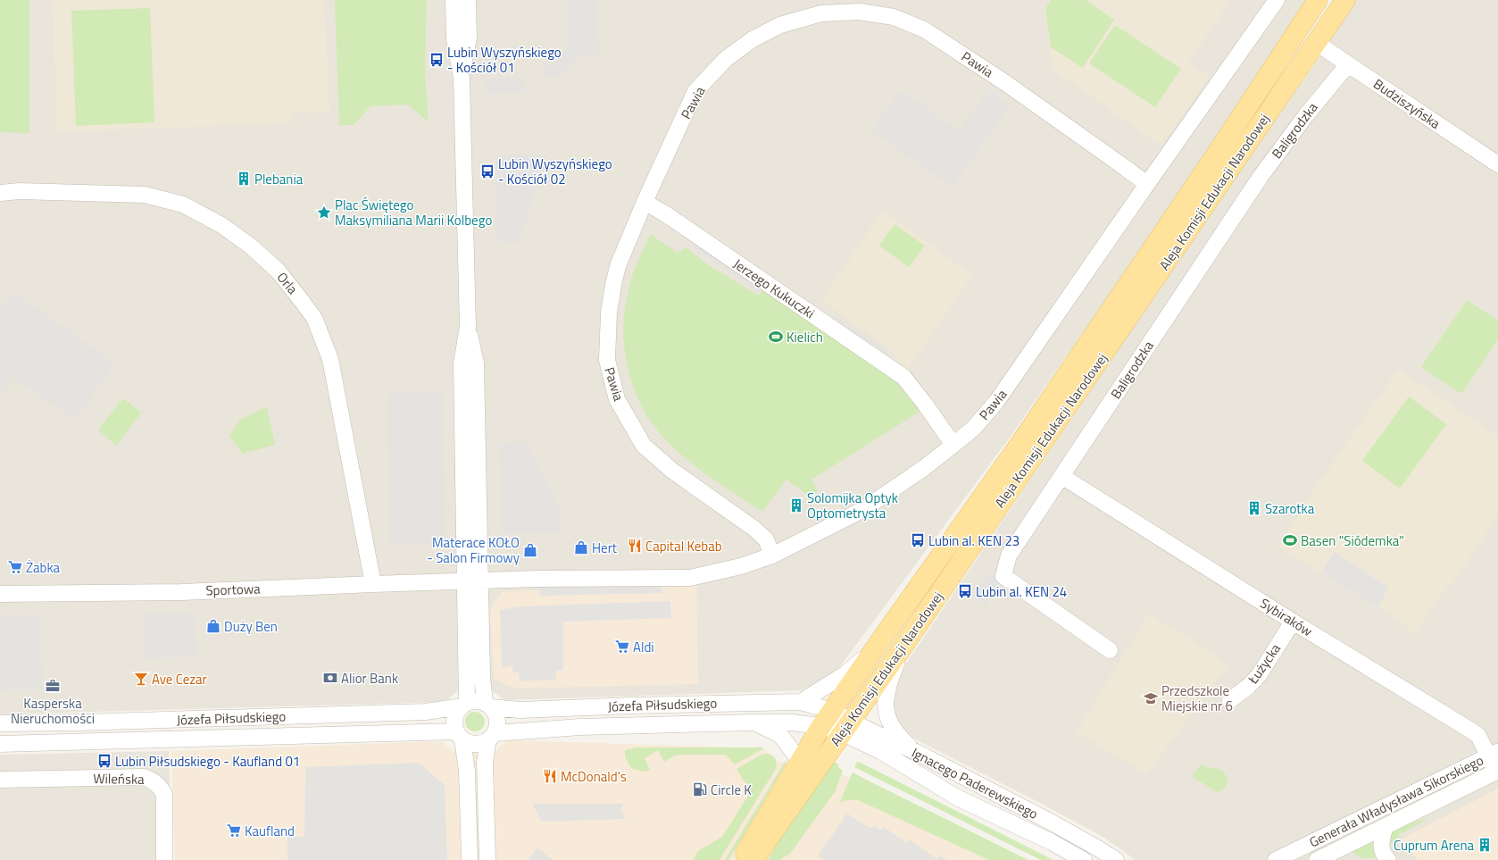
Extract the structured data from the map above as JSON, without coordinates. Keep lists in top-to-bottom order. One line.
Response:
{"streets":{"main road":["Aleja Komisji Edukacji Narodowej"],"street":["Pawia","Budziszyńska","Baligrodzka","Orla","Jerzego Kukuczki","Sportowa","Sybiraków","Łużycka","Józefa Piłsudskiego","Wileńska","Ignacego Paderewskiego","Generała Władysława Sikorskiego"]},"crossings":[["Pawia","Jerzego Kukuczki"],["Pawia","Sportowa"],["Budziszyńska","Baligrodzka"],["Budziszyńska","Aleja Komisji Edukacji Narodowej"],["Baligrodzka","Sybiraków"],["Aleja Komisji Edukacji Narodowej","Józefa Piłsudskiego"],["Aleja Komisji Edukacji Narodowej","Ignacego Paderewskiego"],["Orla","Sportowa"],["Sybiraków","Łużycka"],["Sybiraków","Generała Władysława Sikorskiego"],["Józefa Piłsudskiego","Ignacego Paderewskiego"]],"places":{"bus stop":["Lubin Wyszyńskiego - Kościół 01","Lubin Wyszyńskiego - Kościół 02","Lubin al. KEN 23","Lubin al. KEN 24","Lubin Piłsudskiego - Kaufland 01"],"building":["Plebania","Solomijka Optyk Optometrysta","Szarotka","Cuprum Arena"],"place":["Plac Świętego Maksymiliana Marii Kolbego"],"sports":["Kielich","Basen \"Siódemka\""],"restaurant":["Capital Kebab","McDonald's"],"shop":["Hert","Materace KOŁO - Salon Firmowy","Duży Ben"],"supermarket":["Żabka","Aldi","Kaufland"],"bank":["Alior Bank"],"bar":["Ave Cezar"],"office":["Kasperska Nieruchomości"],"school or university":["Przedszkole Miejskie nr 6"],"fuel station":["Circle K"]}}
